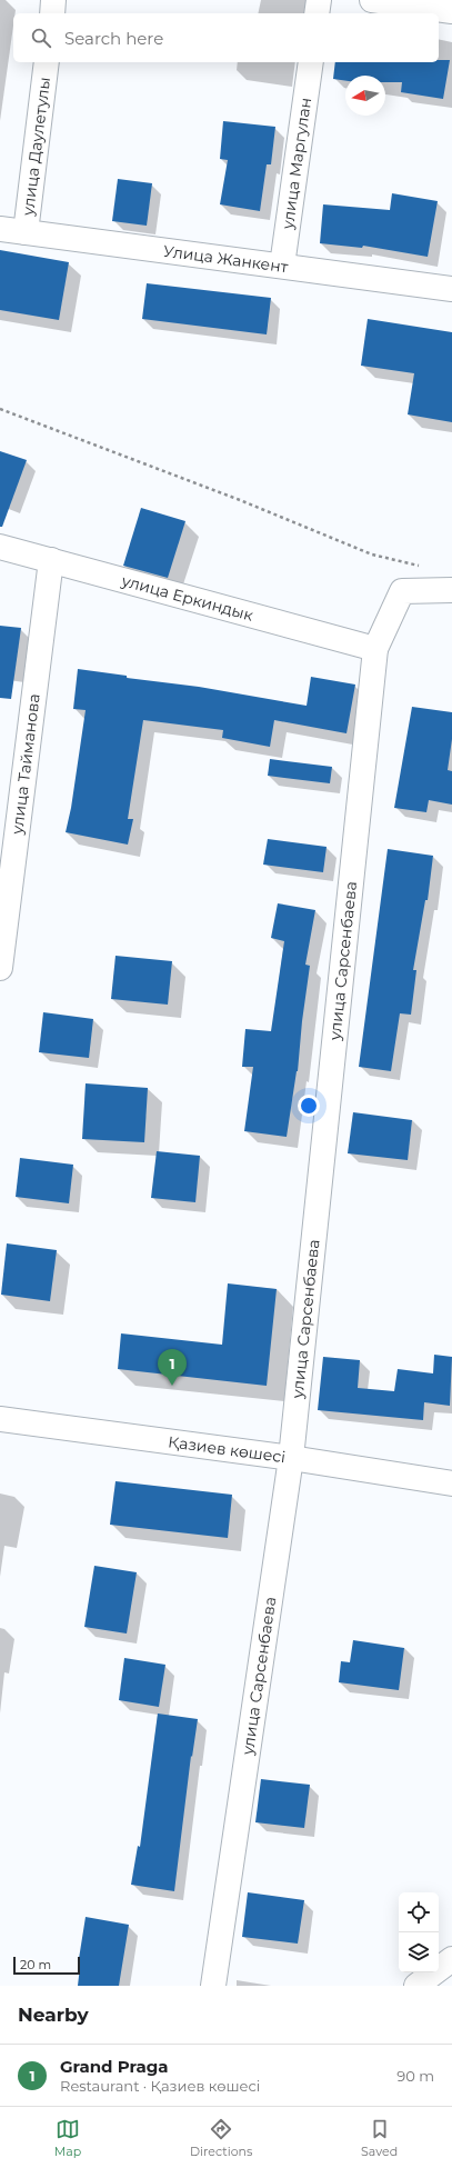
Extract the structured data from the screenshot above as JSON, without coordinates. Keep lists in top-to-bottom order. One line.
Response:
{"streets":{"street":["улица Даулетулы","улица Маргулан","Улица Жанкент","улица Еркиндык","улица Тайманова","улица Сарсенбаева","Қазиев көшесі"]},"crossings":[["улица Даулетулы","Улица Жанкент"],["улица Маргулан","Улица Жанкент"],["улица Еркиндык","улица Тайманова"],["улица Еркиндык","улица Сарсенбаева"],["улица Сарсенбаева","Қазиев көшесі"]],"scale_bar":"20 m","north":"left","page":{"search":"Search here","pins":"1","scale":"20 m","heading":"Nearby","list":[{"mark":"1","name":"Grand Praga","note":"Restaurant · Қазиев көшесі","value":"90 m"}],"nav":["Map","Directions","Saved"]}}
